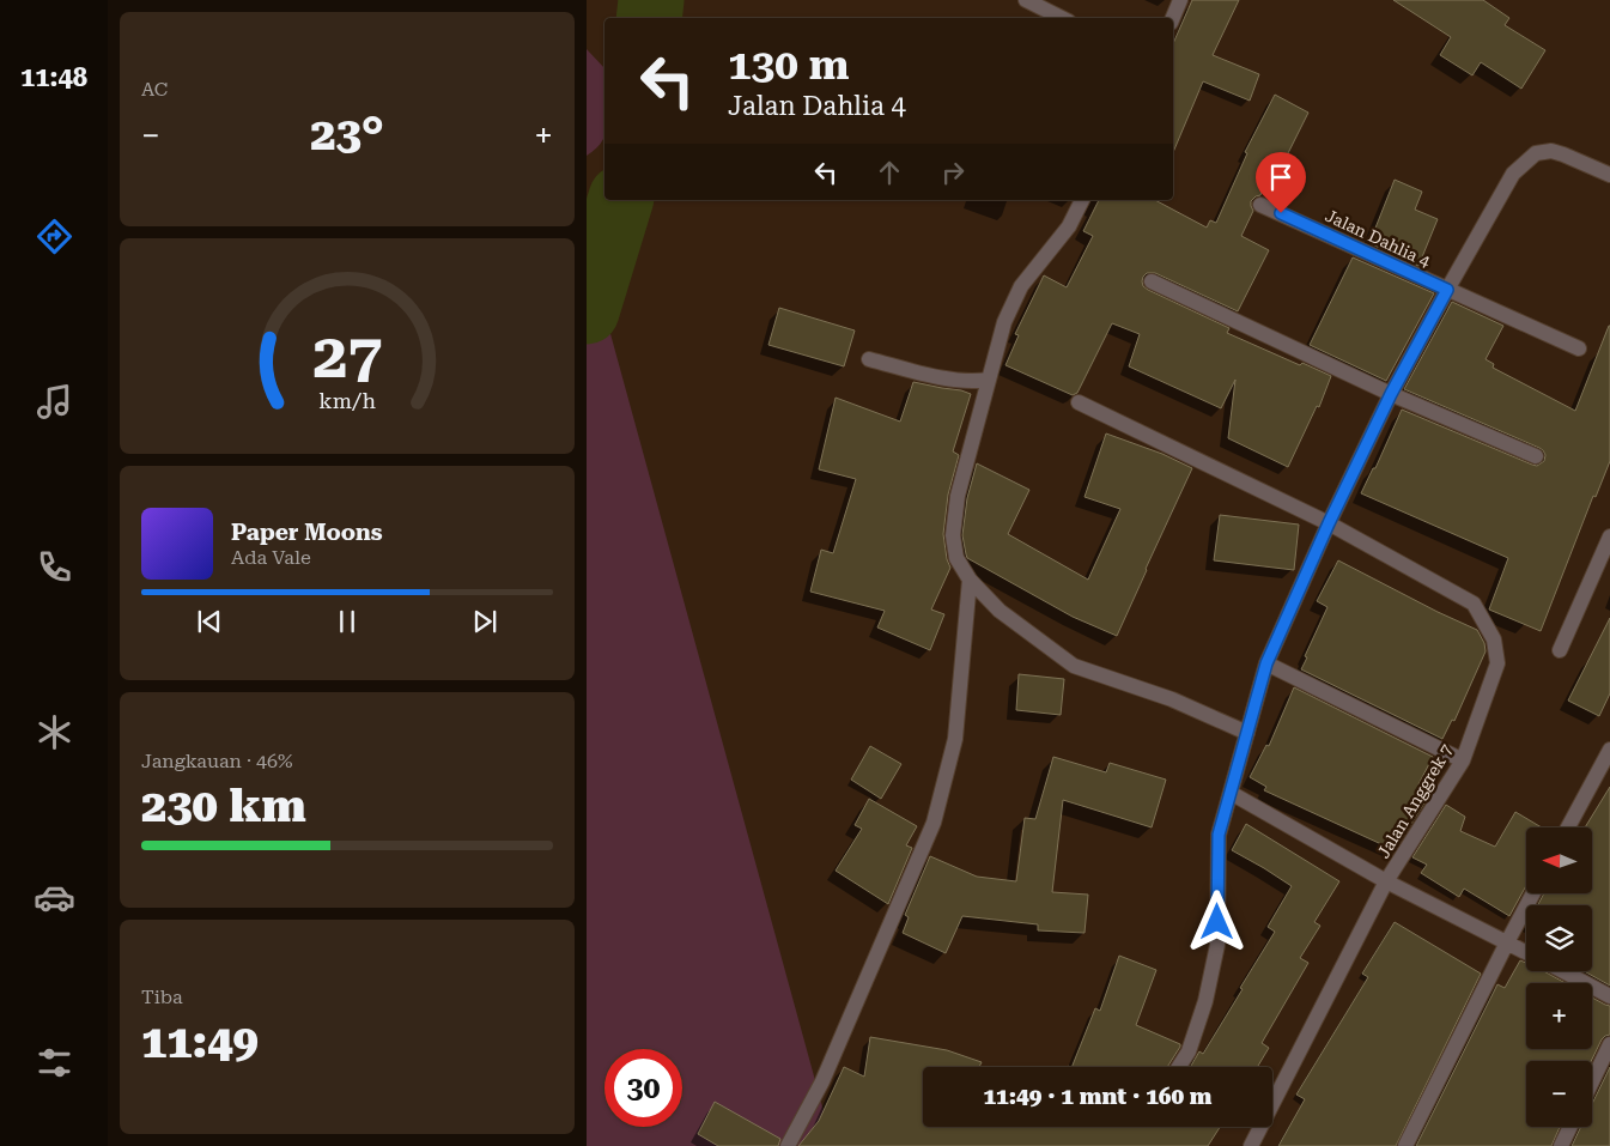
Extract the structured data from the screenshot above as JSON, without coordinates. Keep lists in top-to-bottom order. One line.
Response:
{"streets":{"street":["Jalan Dahlia 4","Jalan Anggrek 7"]},"north":"left","page":{"tabs":"11:48","tile":["AC",["Jangkauan · 46%","230 km"],["Tiba","11:49"]],"turn":["130 m","Jalan Dahlia 4"],"heat":["−","23°","+"],"song":["Paper Moons","Ada Vale"],"map_buttons":["+","−"],"limit":"30","trip":"11:49 · 1 mnt · 160 m","gauge":["27","km/h"]}}
